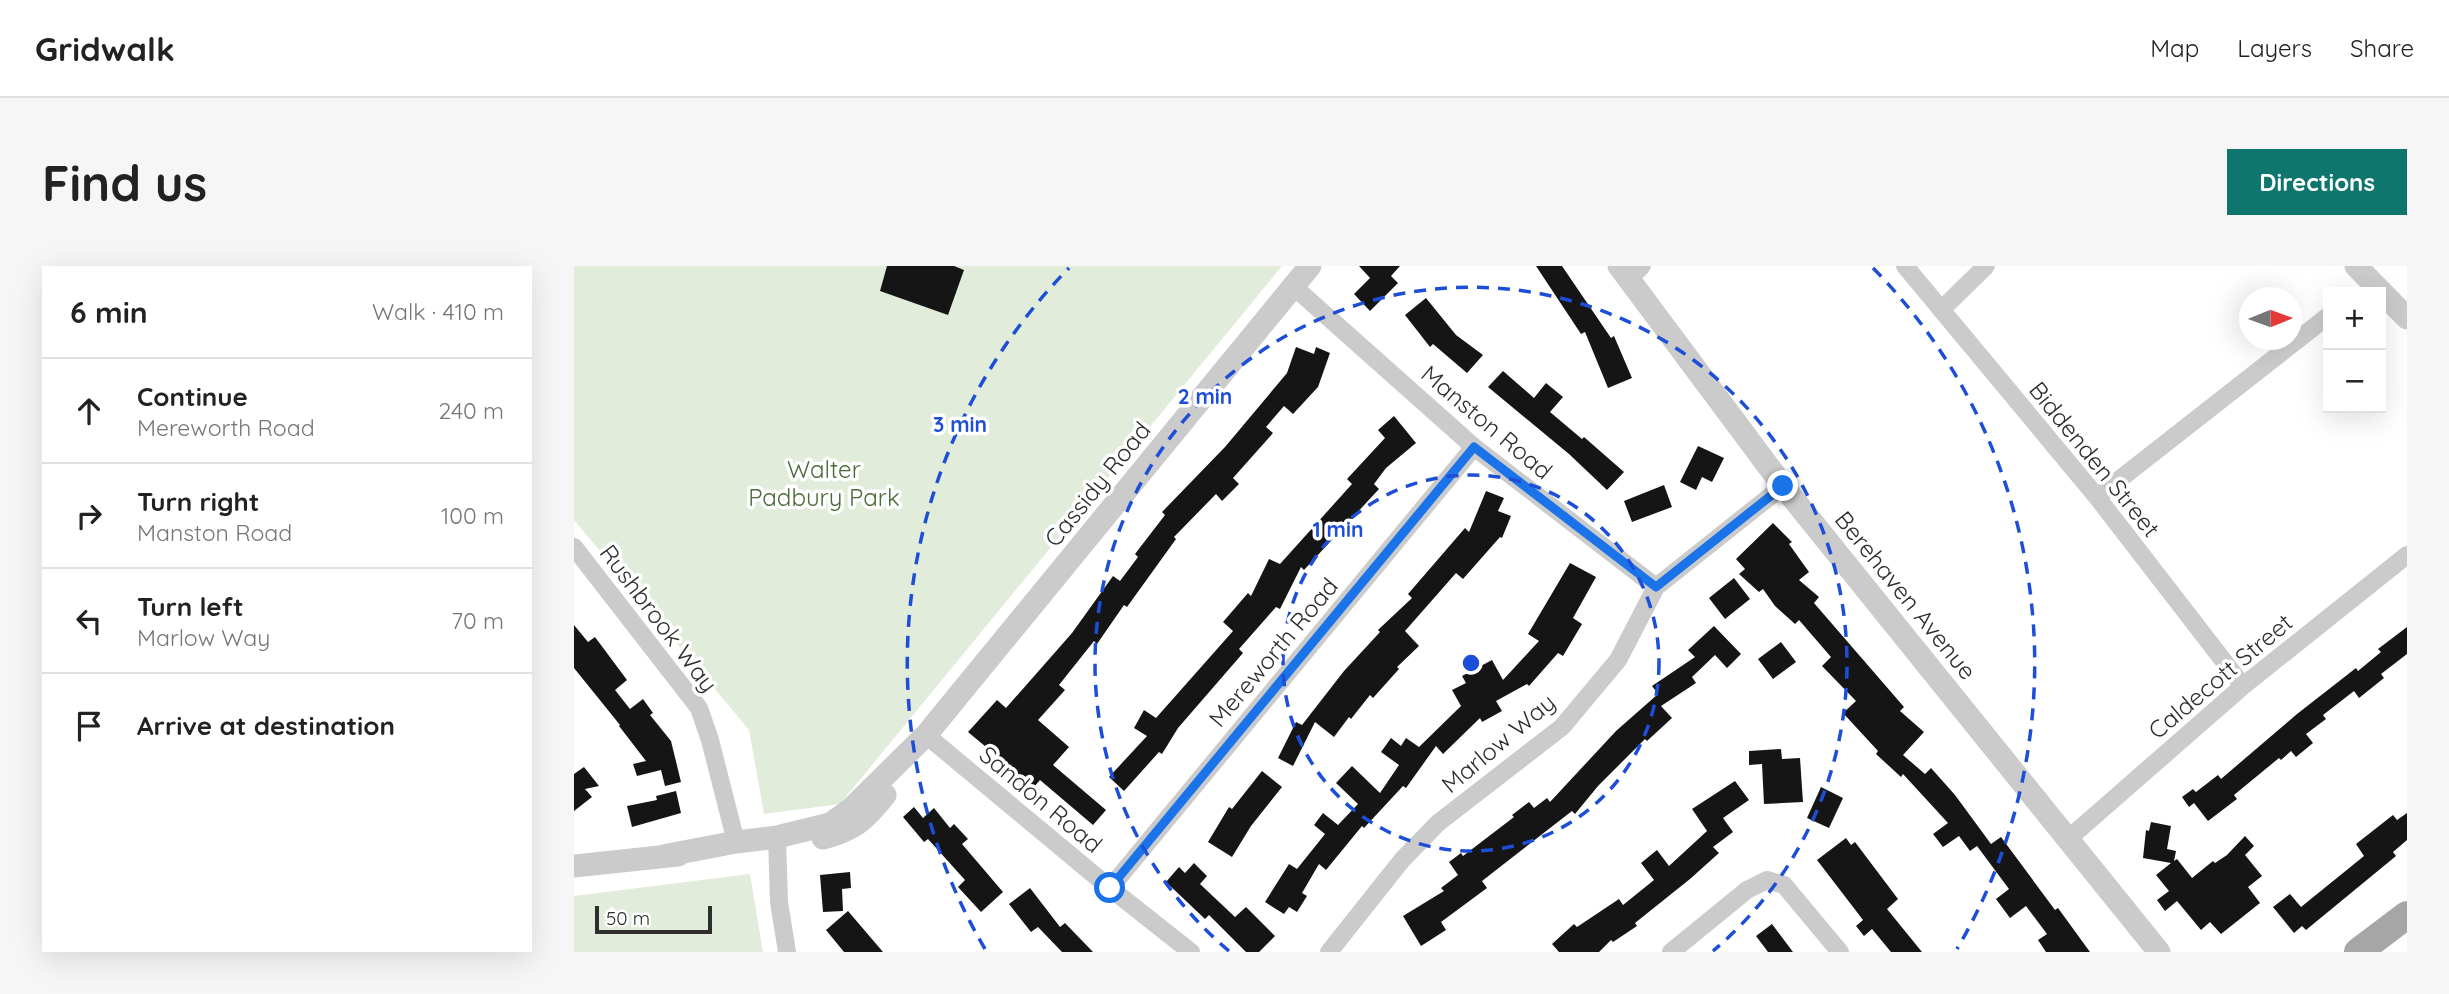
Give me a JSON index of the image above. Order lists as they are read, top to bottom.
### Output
{
  "streets": {
    "street": [
      "Manston Road",
      "Biddenden Street",
      "Cassidy Road",
      "Berehaven Avenue",
      "Rushbrook Way",
      "Mereworth Road",
      "Caldecott Street",
      "Marlow Way",
      "Sandon Road"
    ]
  },
  "crossings": [
    ["Manston Road", "Cassidy Road"],
    ["Manston Road", "Mereworth Road"],
    ["Manston Road", "Marlow Way"],
    ["Biddenden Street", "Caldecott Street"],
    ["Cassidy Road", "Rushbrook Way"],
    ["Cassidy Road", "Sandon Road"],
    ["Berehaven Avenue", "Caldecott Street"],
    ["Berehaven Avenue", "Marlow Way"],
    ["Mereworth Road", "Sandon Road"]
  ],
  "parks": ["Walter Padbury Park"],
  "scale_bar": "50 m",
  "north": "right",
  "page": {
    "header": "Gridwalk",
    "nav": ["Map", "Layers", "Share"],
    "buttons": "Directions",
    "title": "Find us",
    "heading": ["6 min", "Walk · 410 m"],
    "map_buttons": ["+", "−"],
    "list": [
      ["Continue", "Mereworth Road", "240 m"],
      ["Turn right", "Manston Road", "100 m"],
      ["Turn left", "Marlow Way", "70 m"],
      "Arrive at destination"
    ],
    "scale": "50 m"
  },
  "rings": ["2 min", "3 min", "1 min"]
}
